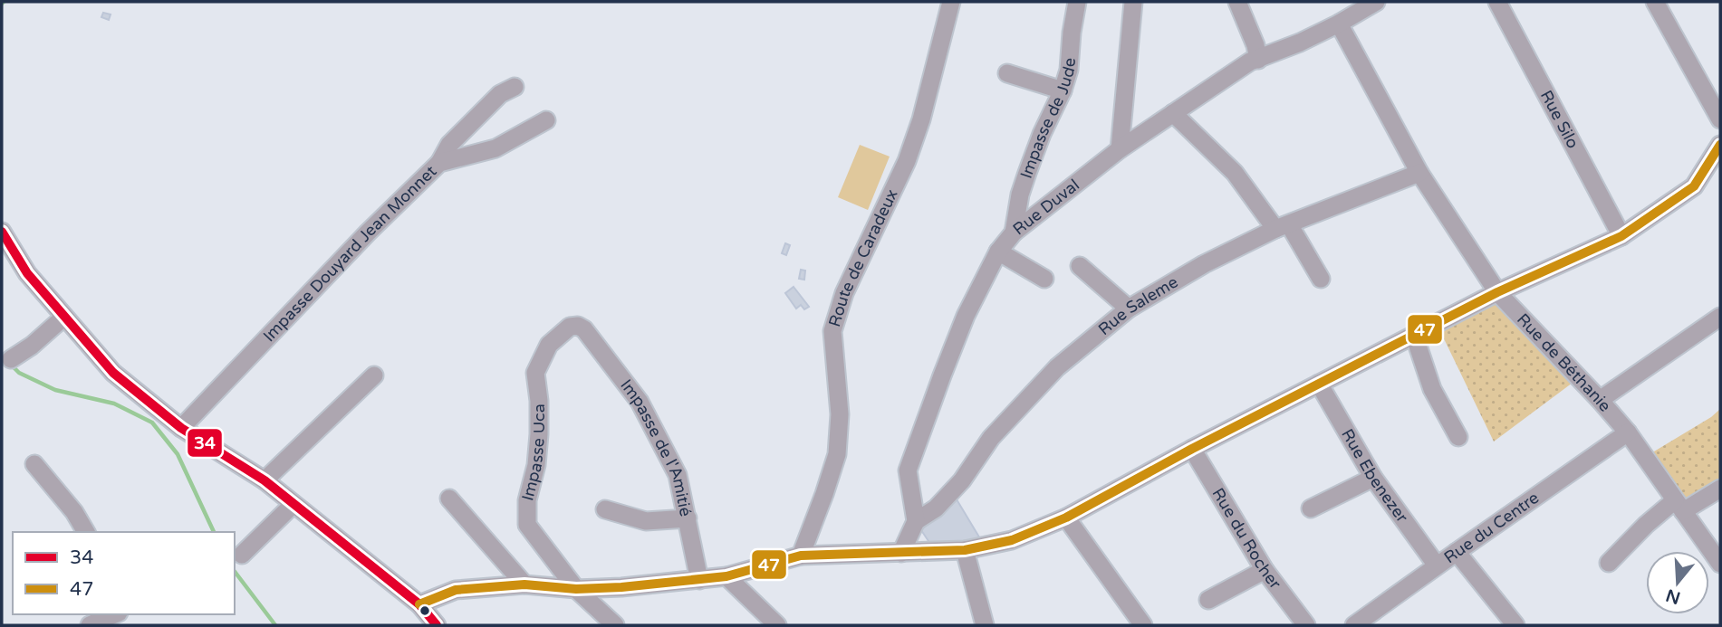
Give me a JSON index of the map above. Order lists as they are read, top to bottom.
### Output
{
  "streets": {
    "street": [
      "Impasse de Jude",
      "Rue Silo",
      "Rue Duval",
      "Impasse Douyard Jean Monnet",
      "Route de Caradeux",
      "Rue Saleme",
      "Rue de Béthanie",
      "Impasse de l'Amitié",
      "Impasse Uca",
      "Rue Ebenezer",
      "Rue du Centre",
      "Rue du Rocher"
    ]
  },
  "crossings": [
    ["Impasse de Jude", "Rue Duval"],
    ["Rue Duval", "Rue Saleme"],
    ["Rue Duval", "Rue de Béthanie"],
    ["Rue Saleme", "Rue de Béthanie"],
    ["Rue de Béthanie", "Rue du Centre"],
    ["Impasse de l'Amitié", "Impasse Uca"],
    ["Rue Ebenezer", "Rue du Centre"]
  ],
  "lines": ["transit line 47", "transit line 34"],
  "legend": ["34", "47"],
  "north": "bottom"
}
